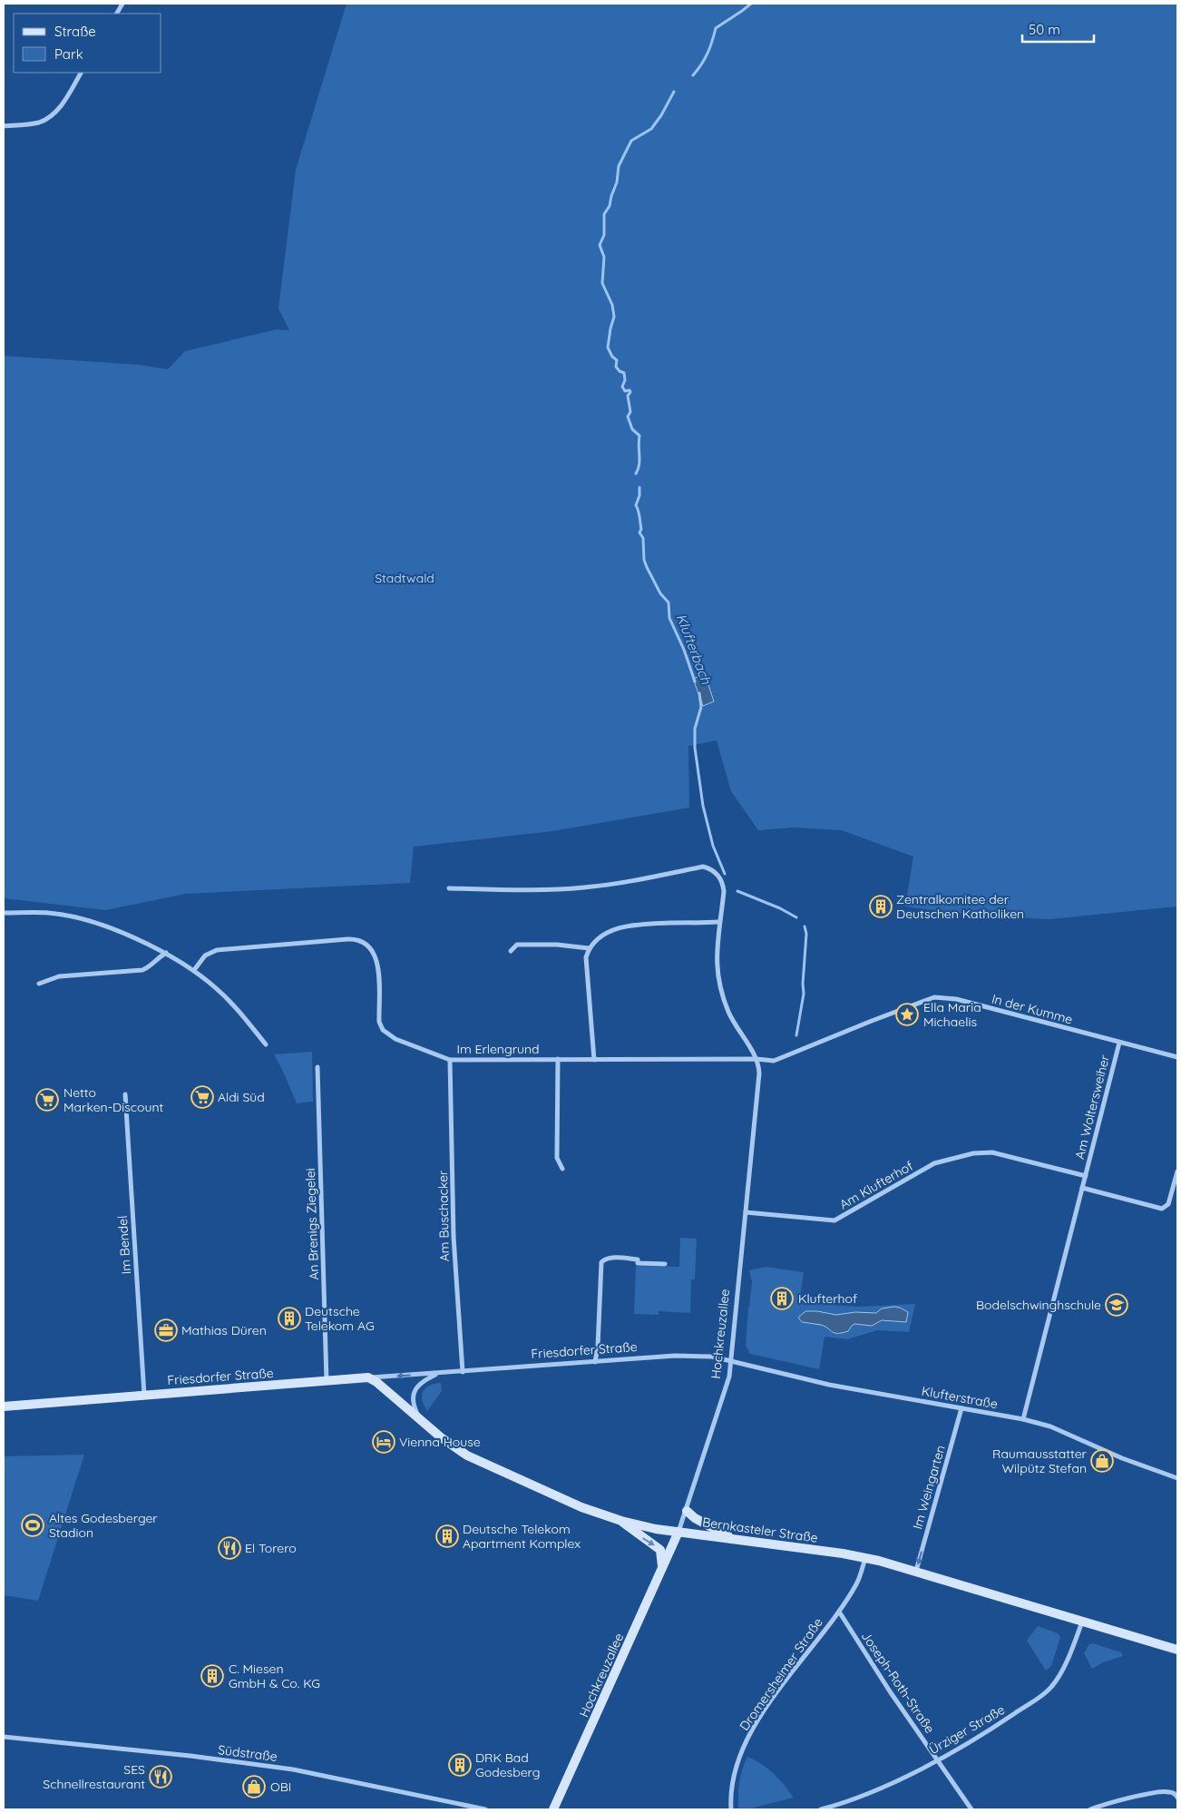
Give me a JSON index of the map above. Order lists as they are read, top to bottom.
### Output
{
  "streets": {
    "street": [
      "In der Kumme",
      "Im Erlengrund",
      "Am Woltersweiher",
      "Am Klufterhof",
      "Am Buschacker",
      "An Brenigs Ziegelei",
      "Im Bendel",
      "Hochkreuzallee",
      "Friesdorfer Straße",
      "Klufterstraße",
      "Im Weingarten",
      "Bernkasteler Straße",
      "Dromersheimer Straße",
      "Joseph-Roth-Straße",
      "Ürziger Straße",
      "Südstraße"
    ]
  },
  "crossings": [
    ["In der Kumme", "Im Erlengrund"],
    ["In der Kumme", "Am Woltersweiher"],
    ["In der Kumme", "Hochkreuzallee"],
    ["Im Erlengrund", "Am Buschacker"],
    ["Im Erlengrund", "Hochkreuzallee"],
    ["Am Woltersweiher", "Am Klufterhof"],
    ["Am Woltersweiher", "Klufterstraße"],
    ["Am Klufterhof", "Hochkreuzallee"],
    ["Am Buschacker", "Friesdorfer Straße"],
    ["An Brenigs Ziegelei", "Friesdorfer Straße"],
    ["Im Bendel", "Friesdorfer Straße"],
    ["Hochkreuzallee", "Friesdorfer Straße"],
    ["Hochkreuzallee", "Klufterstraße"],
    ["Hochkreuzallee", "Bernkasteler Straße"],
    ["Friesdorfer Straße", "Klufterstraße"],
    ["Friesdorfer Straße", "Bernkasteler Straße"],
    ["Klufterstraße", "Im Weingarten"],
    ["Im Weingarten", "Bernkasteler Straße"],
    ["Bernkasteler Straße", "Dromersheimer Straße"],
    ["Bernkasteler Straße", "Ürziger Straße"],
    ["Dromersheimer Straße", "Joseph-Roth-Straße"],
    ["Joseph-Roth-Straße", "Ürziger Straße"]
  ],
  "one_way": ["Im Weingarten"],
  "water": ["Klufterbach"],
  "parks": ["Stadtwald"],
  "places": {
    "building": [
      "Zentralkomitee der Deutschen Katholiken",
      "Klufterhof",
      "Deutsche Telekom AG",
      "Deutsche Telekom Apartment Komplex",
      "C. Miesen GmbH & Co. KG",
      "DRK Bad Godesberg"
    ],
    "place": ["Ella Maria Michaelis"],
    "supermarket": ["Aldi Süd", "Netto Marken-Discount"],
    "school or university": ["Bodelschwinghschule"],
    "office": ["Mathias Düren"],
    "hotel": ["Vienna House"],
    "shop": ["Raumausstatter Wilpütz Stefan", "OBI"],
    "sports": ["Altes Godesberger Stadion"],
    "restaurant": ["El Torero", "SES Schnellrestaurant"]
  },
  "legend": ["Straße", "Park"],
  "scale_bar": "50 m"
}
